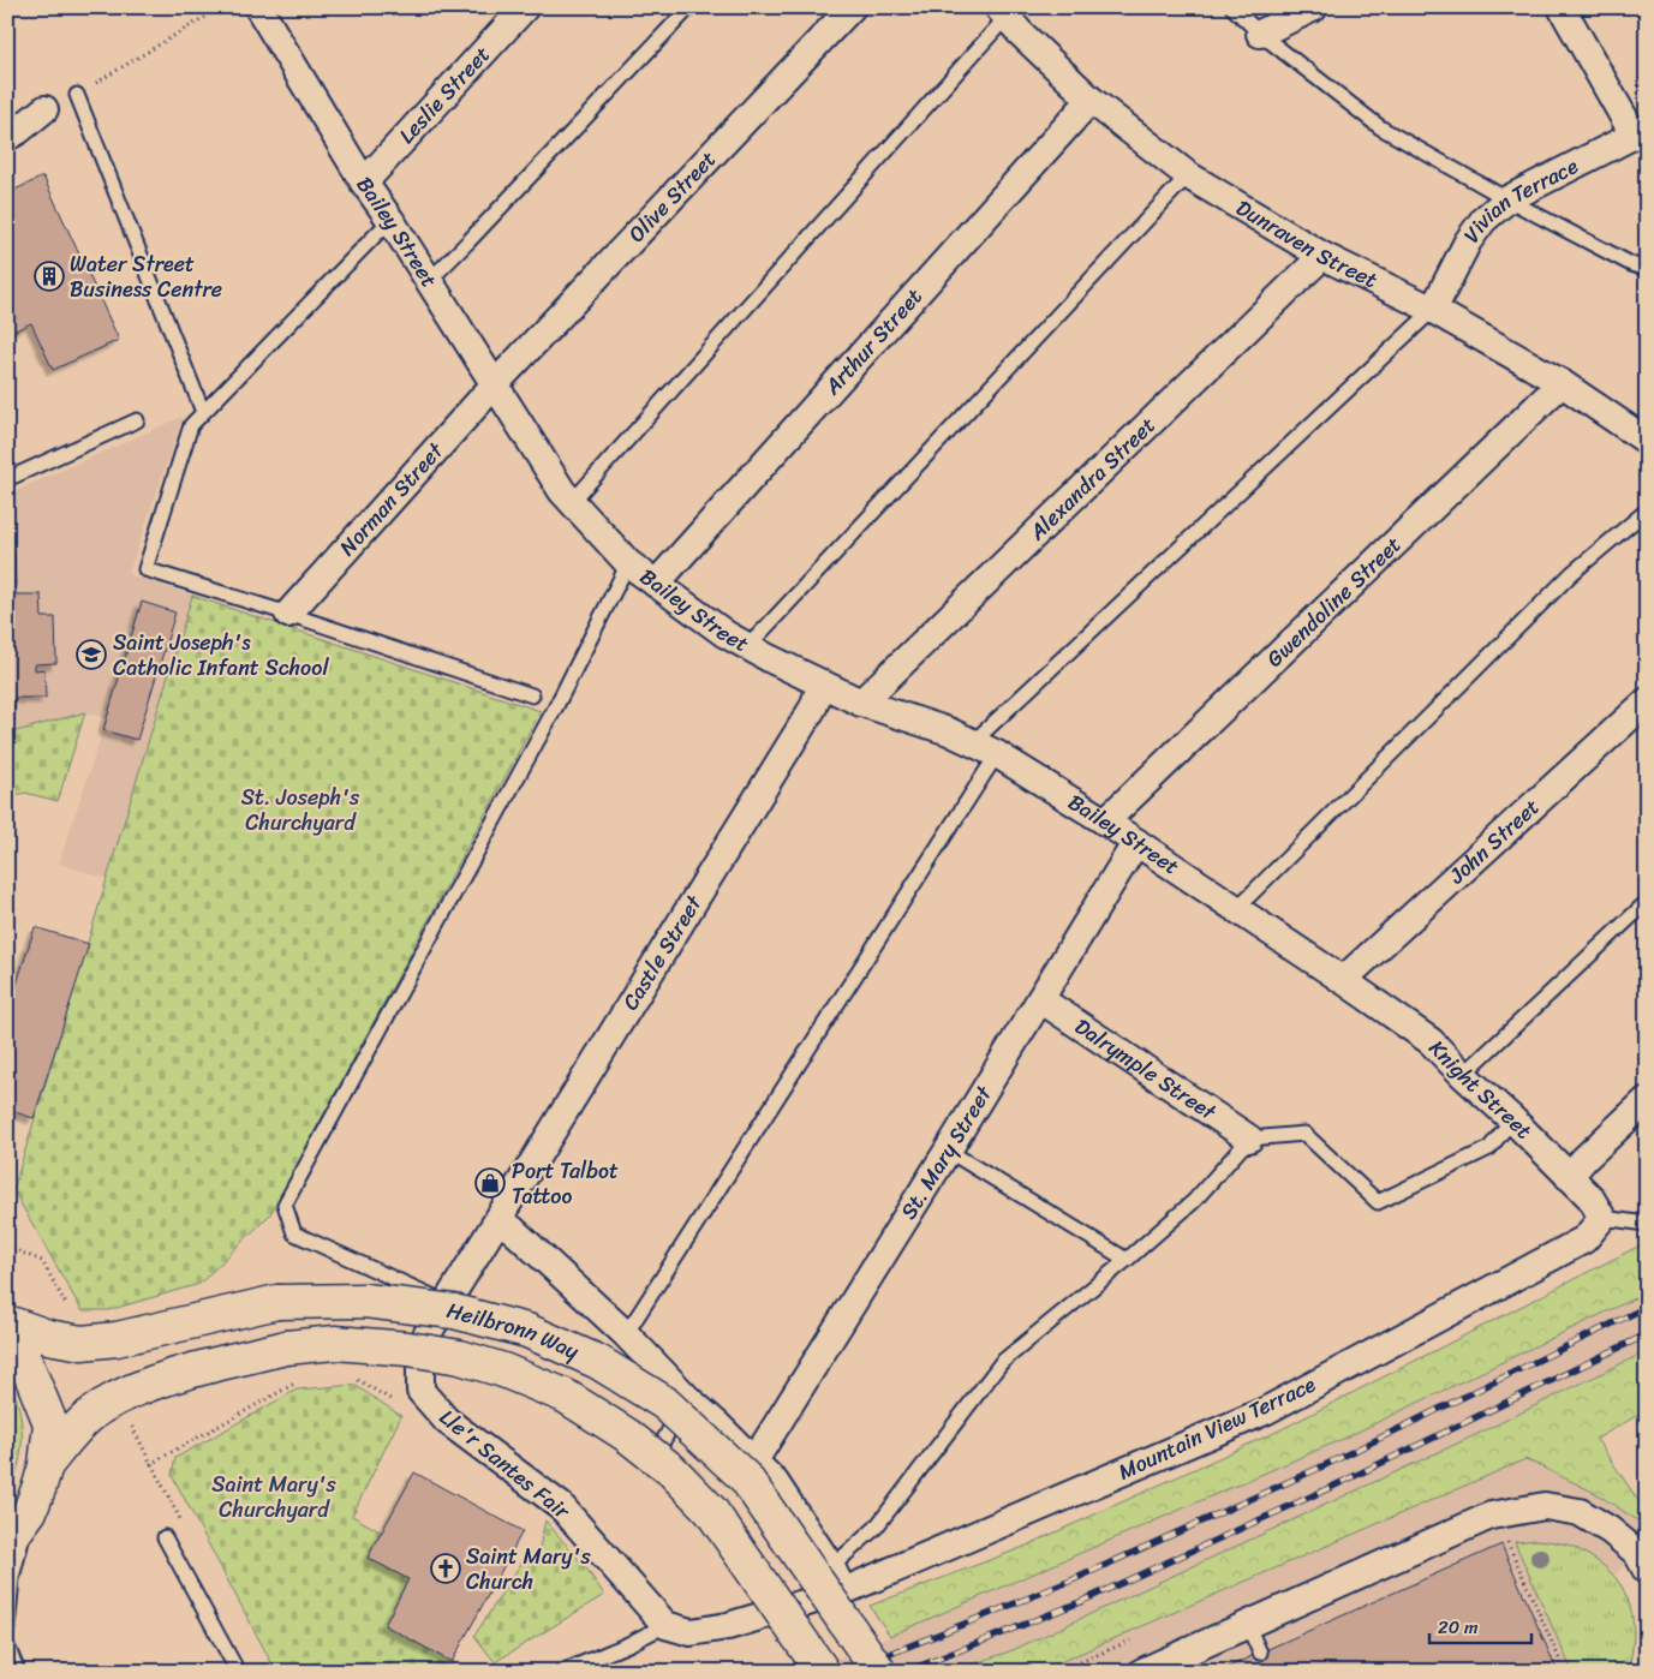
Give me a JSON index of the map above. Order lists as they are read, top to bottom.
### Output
{
  "streets": {
    "main road": ["Heilbronn Way"],
    "street": [
      "Leslie Street",
      "Olive Street",
      "Vivian Terrace",
      "Bailey Street",
      "Dunraven Street",
      "Arthur Street",
      "Alexandra Street",
      "Norman Street",
      "Gwendoline Street",
      "John Street",
      "Castle Street",
      "Dalrymple Street",
      "Knight Street",
      "St. Mary Street",
      "Mountain View Terrace",
      "Lle'r Santes Fair"
    ]
  },
  "crossings": [
    ["Leslie Street", "Bailey Street"],
    ["Olive Street", "Bailey Street"],
    ["Olive Street", "Norman Street"],
    ["Vivian Terrace", "Dunraven Street"],
    ["Bailey Street", "Arthur Street"],
    ["Bailey Street", "Alexandra Street"],
    ["Bailey Street", "Norman Street"],
    ["Bailey Street", "Gwendoline Street"],
    ["Bailey Street", "John Street"],
    ["Bailey Street", "Castle Street"],
    ["Bailey Street", "Knight Street"],
    ["Bailey Street", "St. Mary Street"],
    ["Dunraven Street", "Arthur Street"],
    ["Dunraven Street", "Alexandra Street"],
    ["Dunraven Street", "Gwendoline Street"],
    ["John Street", "Knight Street"],
    ["Dalrymple Street", "St. Mary Street"],
    ["Knight Street", "Mountain View Terrace"]
  ],
  "parks": ["St. Joseph's Churchyard", "Saint Mary's Churchyard"],
  "places": {
    "building": ["Water Street Business Centre"],
    "school or university": ["Saint Joseph's Catholic Infant School"],
    "shop": ["Port Talbot Tattoo"],
    "church": ["Saint Mary's Church"]
  },
  "scale_bar": "20 m"
}
